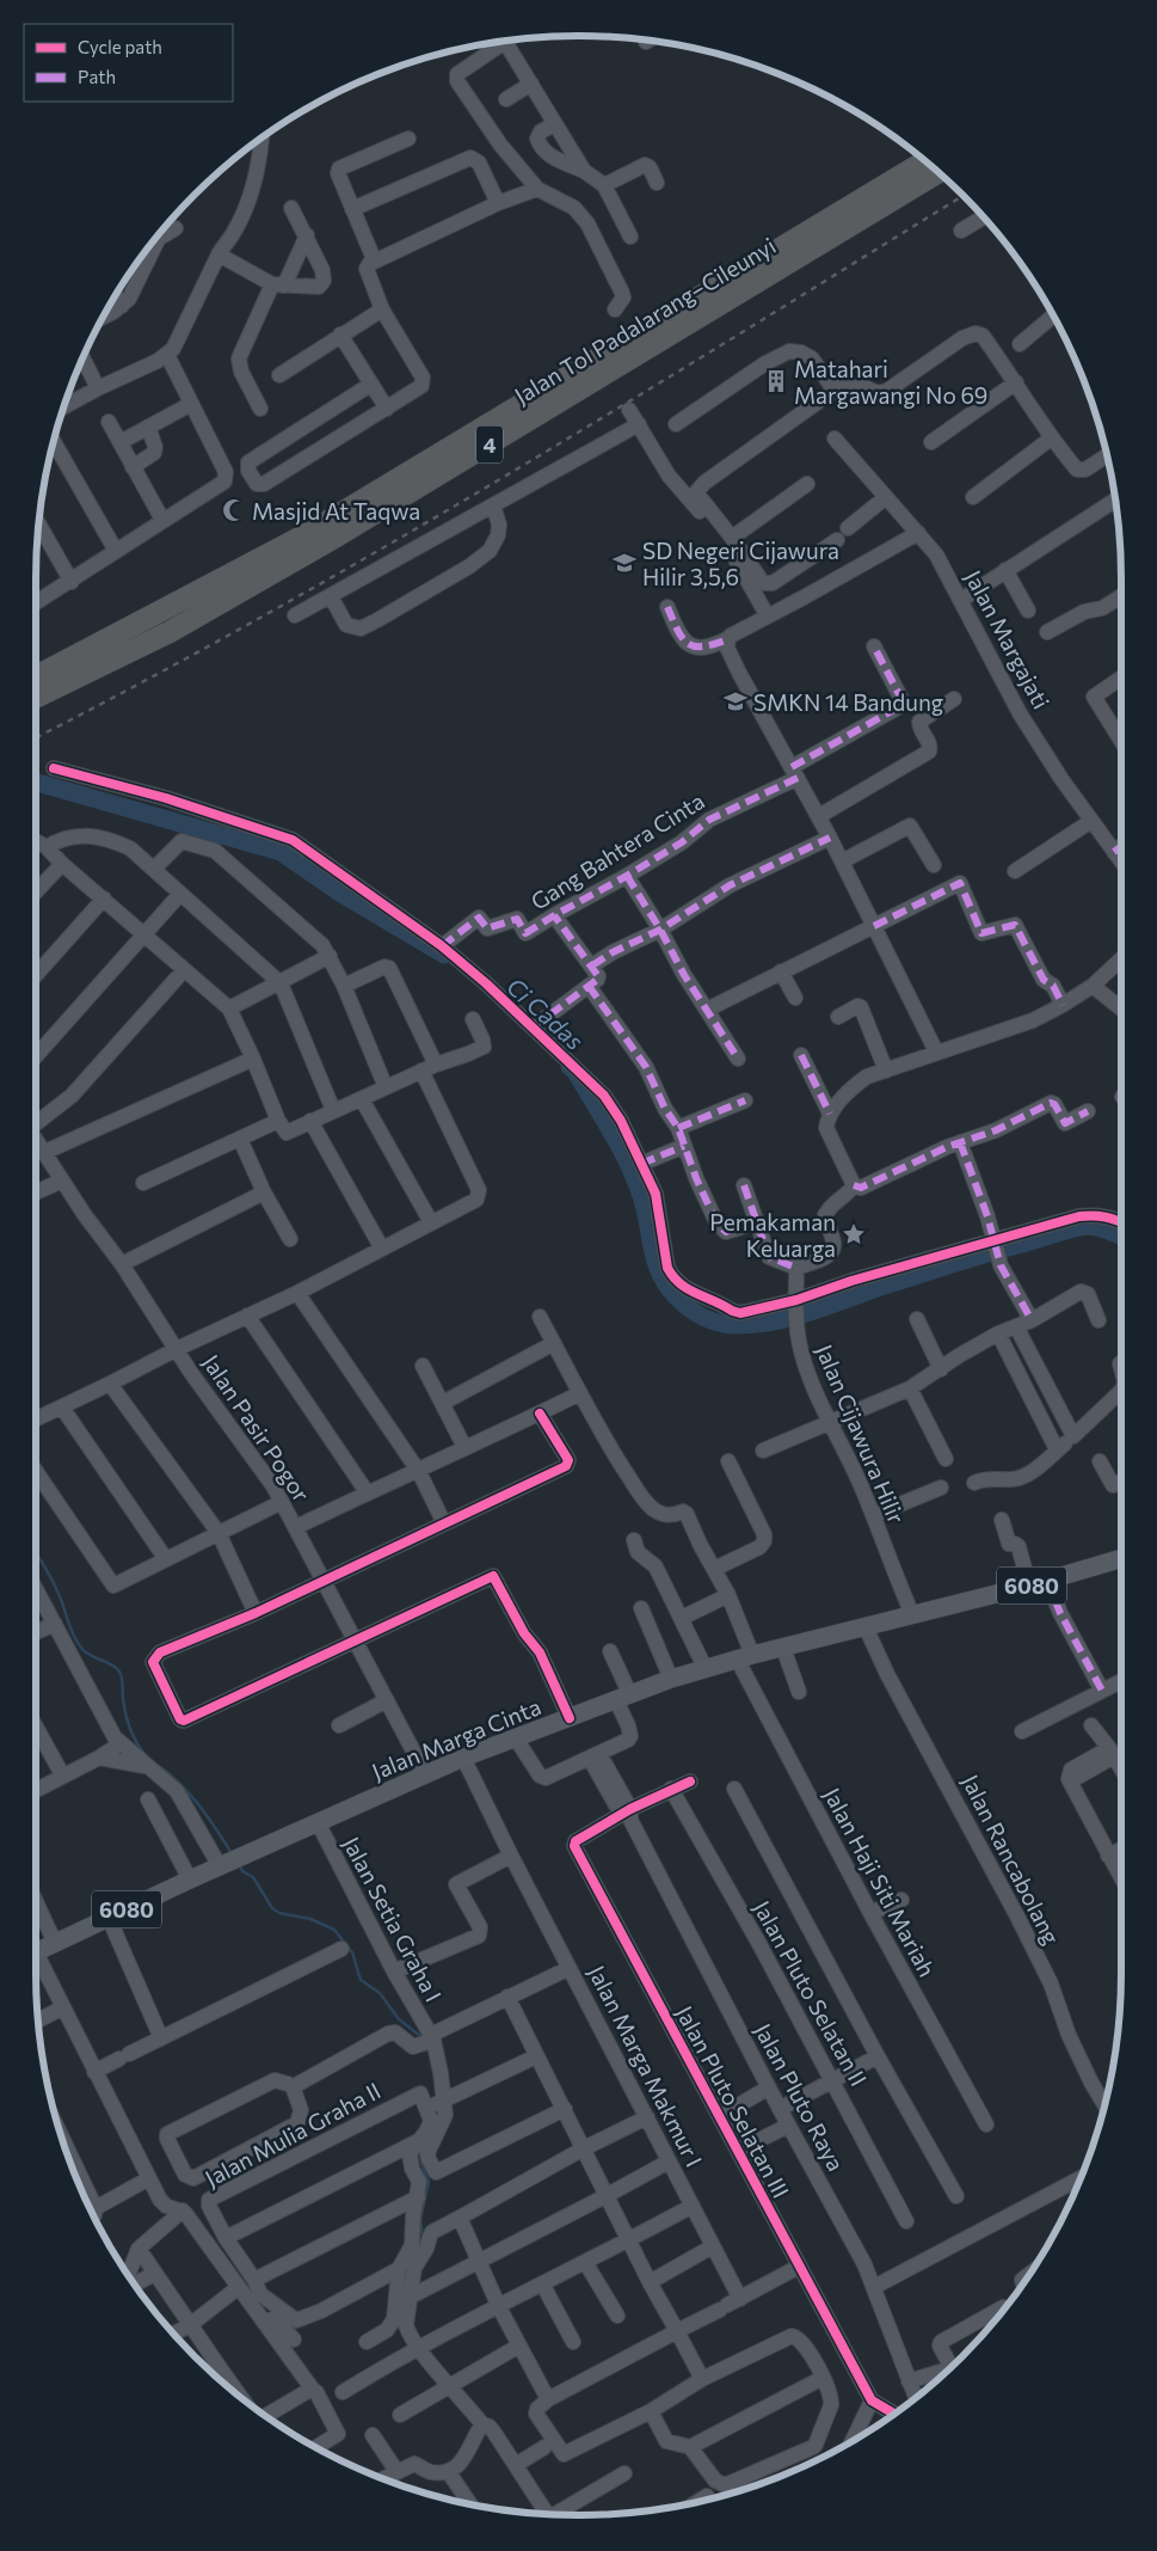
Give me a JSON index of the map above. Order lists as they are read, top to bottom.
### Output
{
  "streets": {
    "highway": ["Jalan Tol Padalarang–Cileunyi", "4"],
    "main road": ["6080", "Jalan Marga Cinta"],
    "street": [
      "Jalan Margajati",
      "Gang Bahtera Cinta",
      "Jalan Pasir Pogor",
      "Jalan Cijawura Hilir",
      "Jalan Rancabolang",
      "Jalan Haji Siti Mariah",
      "Jalan Setia Graha I",
      "Jalan Pluto Selatan II",
      "Jalan Marga Makmur I",
      "Jalan Pluto Raya",
      "Jalan Pluto Selatan III",
      "Jalan Mulia Graha II"
    ]
  },
  "crossings": [
    ["Jalan Pasir Pogor", "Jalan Marga Cinta"],
    ["Jalan Cijawura Hilir", "Jalan Marga Cinta"],
    ["Jalan Marga Cinta", "Jalan Rancabolang"],
    ["Jalan Marga Cinta", "Jalan Haji Siti Mariah"],
    ["Jalan Marga Cinta", "Jalan Setia Graha I"],
    ["Jalan Marga Cinta", "Jalan Marga Makmur I"],
    ["Jalan Pluto Raya", "Jalan Pluto Selatan III"]
  ],
  "water": ["Ci Cadas"],
  "places": {
    "building": ["Matahari Margawangi No 69"],
    "mosque": ["Masjid At Taqwa"],
    "school or university": ["SD Negeri Cijawura Hilir 3,5,6", "SMKN 14 Bandung"],
    "place": ["Pemakaman Keluarga"]
  },
  "legend": ["Cycle path", "Path"]
}
